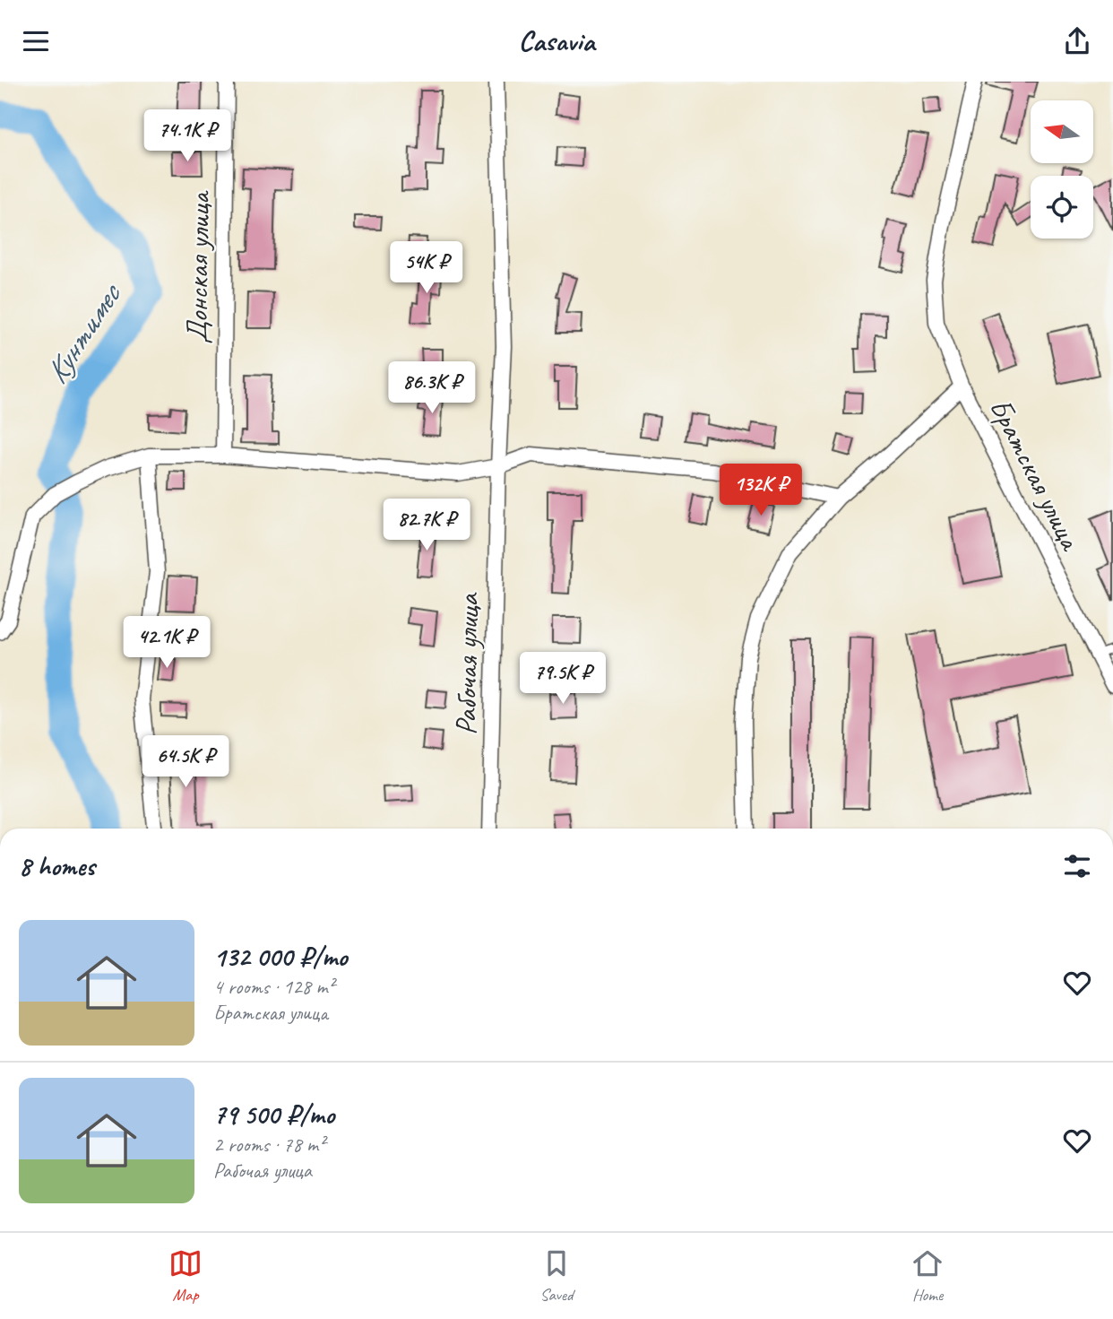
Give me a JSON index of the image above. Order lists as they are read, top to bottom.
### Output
{
  "streets": {
    "street": ["Донская улица", "Братская улица", "Рабочая улица"]
  },
  "water": ["Кунтимес"],
  "north": "left",
  "page": {
    "header": "Casavia",
    "price": [
      "74.1K ₽",
      "54K ₽",
      "86.3K ₽",
      "132K ₽",
      "82.7K ₽",
      "42.1K ₽",
      "79.5K ₽",
      "64.5K ₽"
    ],
    "heading": "8 homes",
    "list": [
      {
        "name": "132 000 ₽/mo",
        "note": "4 rooms · 128 m² · Братская улица"
      },
      {
        "name": "79 500 ₽/mo",
        "note": "2 rooms · 78 m² · Рабочая улица"
      }
    ],
    "tabs": ["Map", "Saved", "Home"]
  }
}
